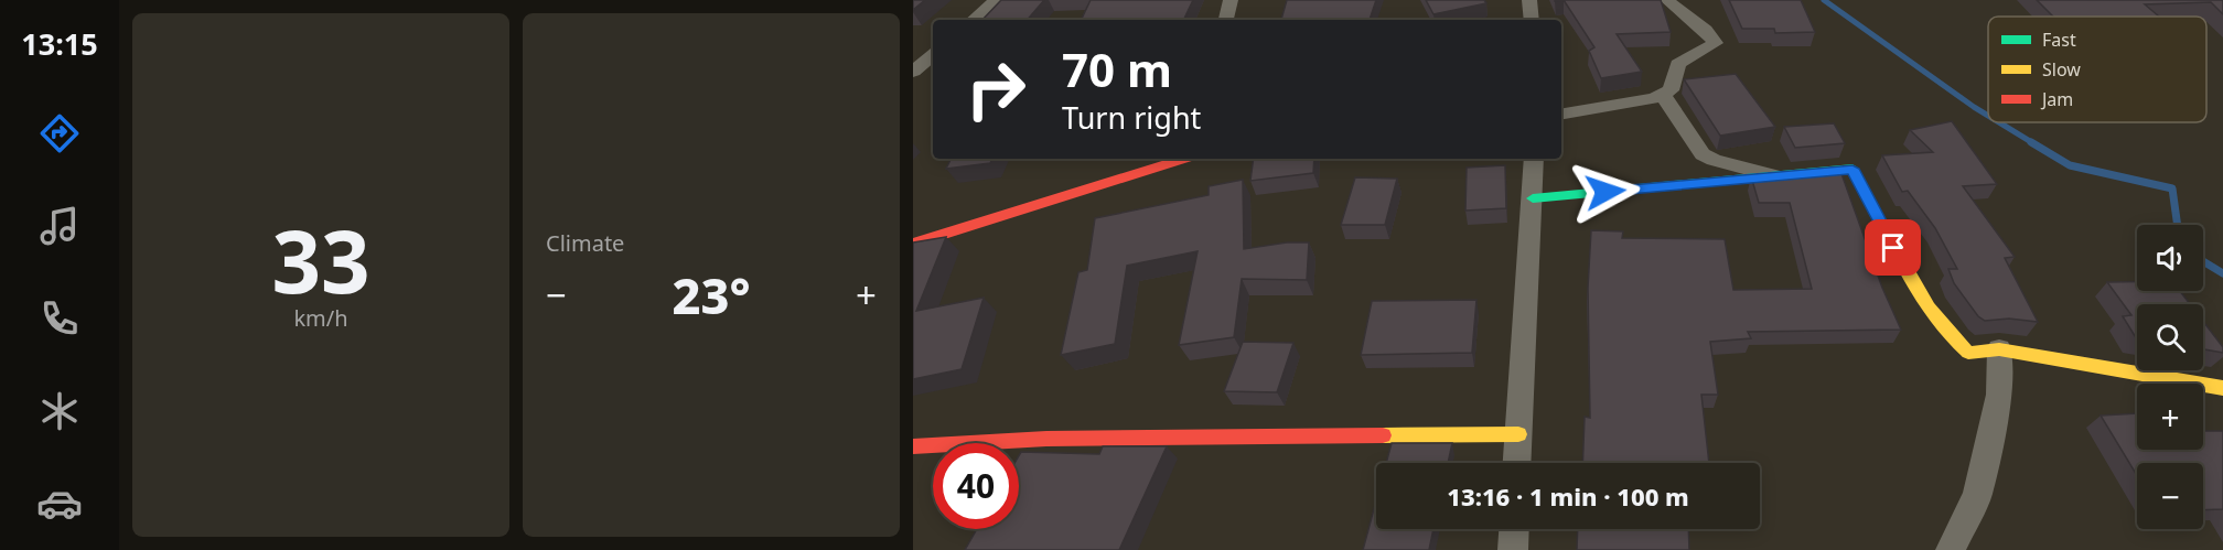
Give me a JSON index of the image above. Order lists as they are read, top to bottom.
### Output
{
  "legend": ["Fast", "Slow", "Jam"],
  "page": {
    "tabs": "13:15",
    "tile": [
      ["33", "km/h"],
      "Climate"
    ],
    "turn": ["70 m", "Turn right"],
    "map_buttons": ["+", "−"],
    "heat": ["−", "23°", "+"],
    "limit": "40",
    "trip": "13:16 · 1 min · 100 m"
  }
}
